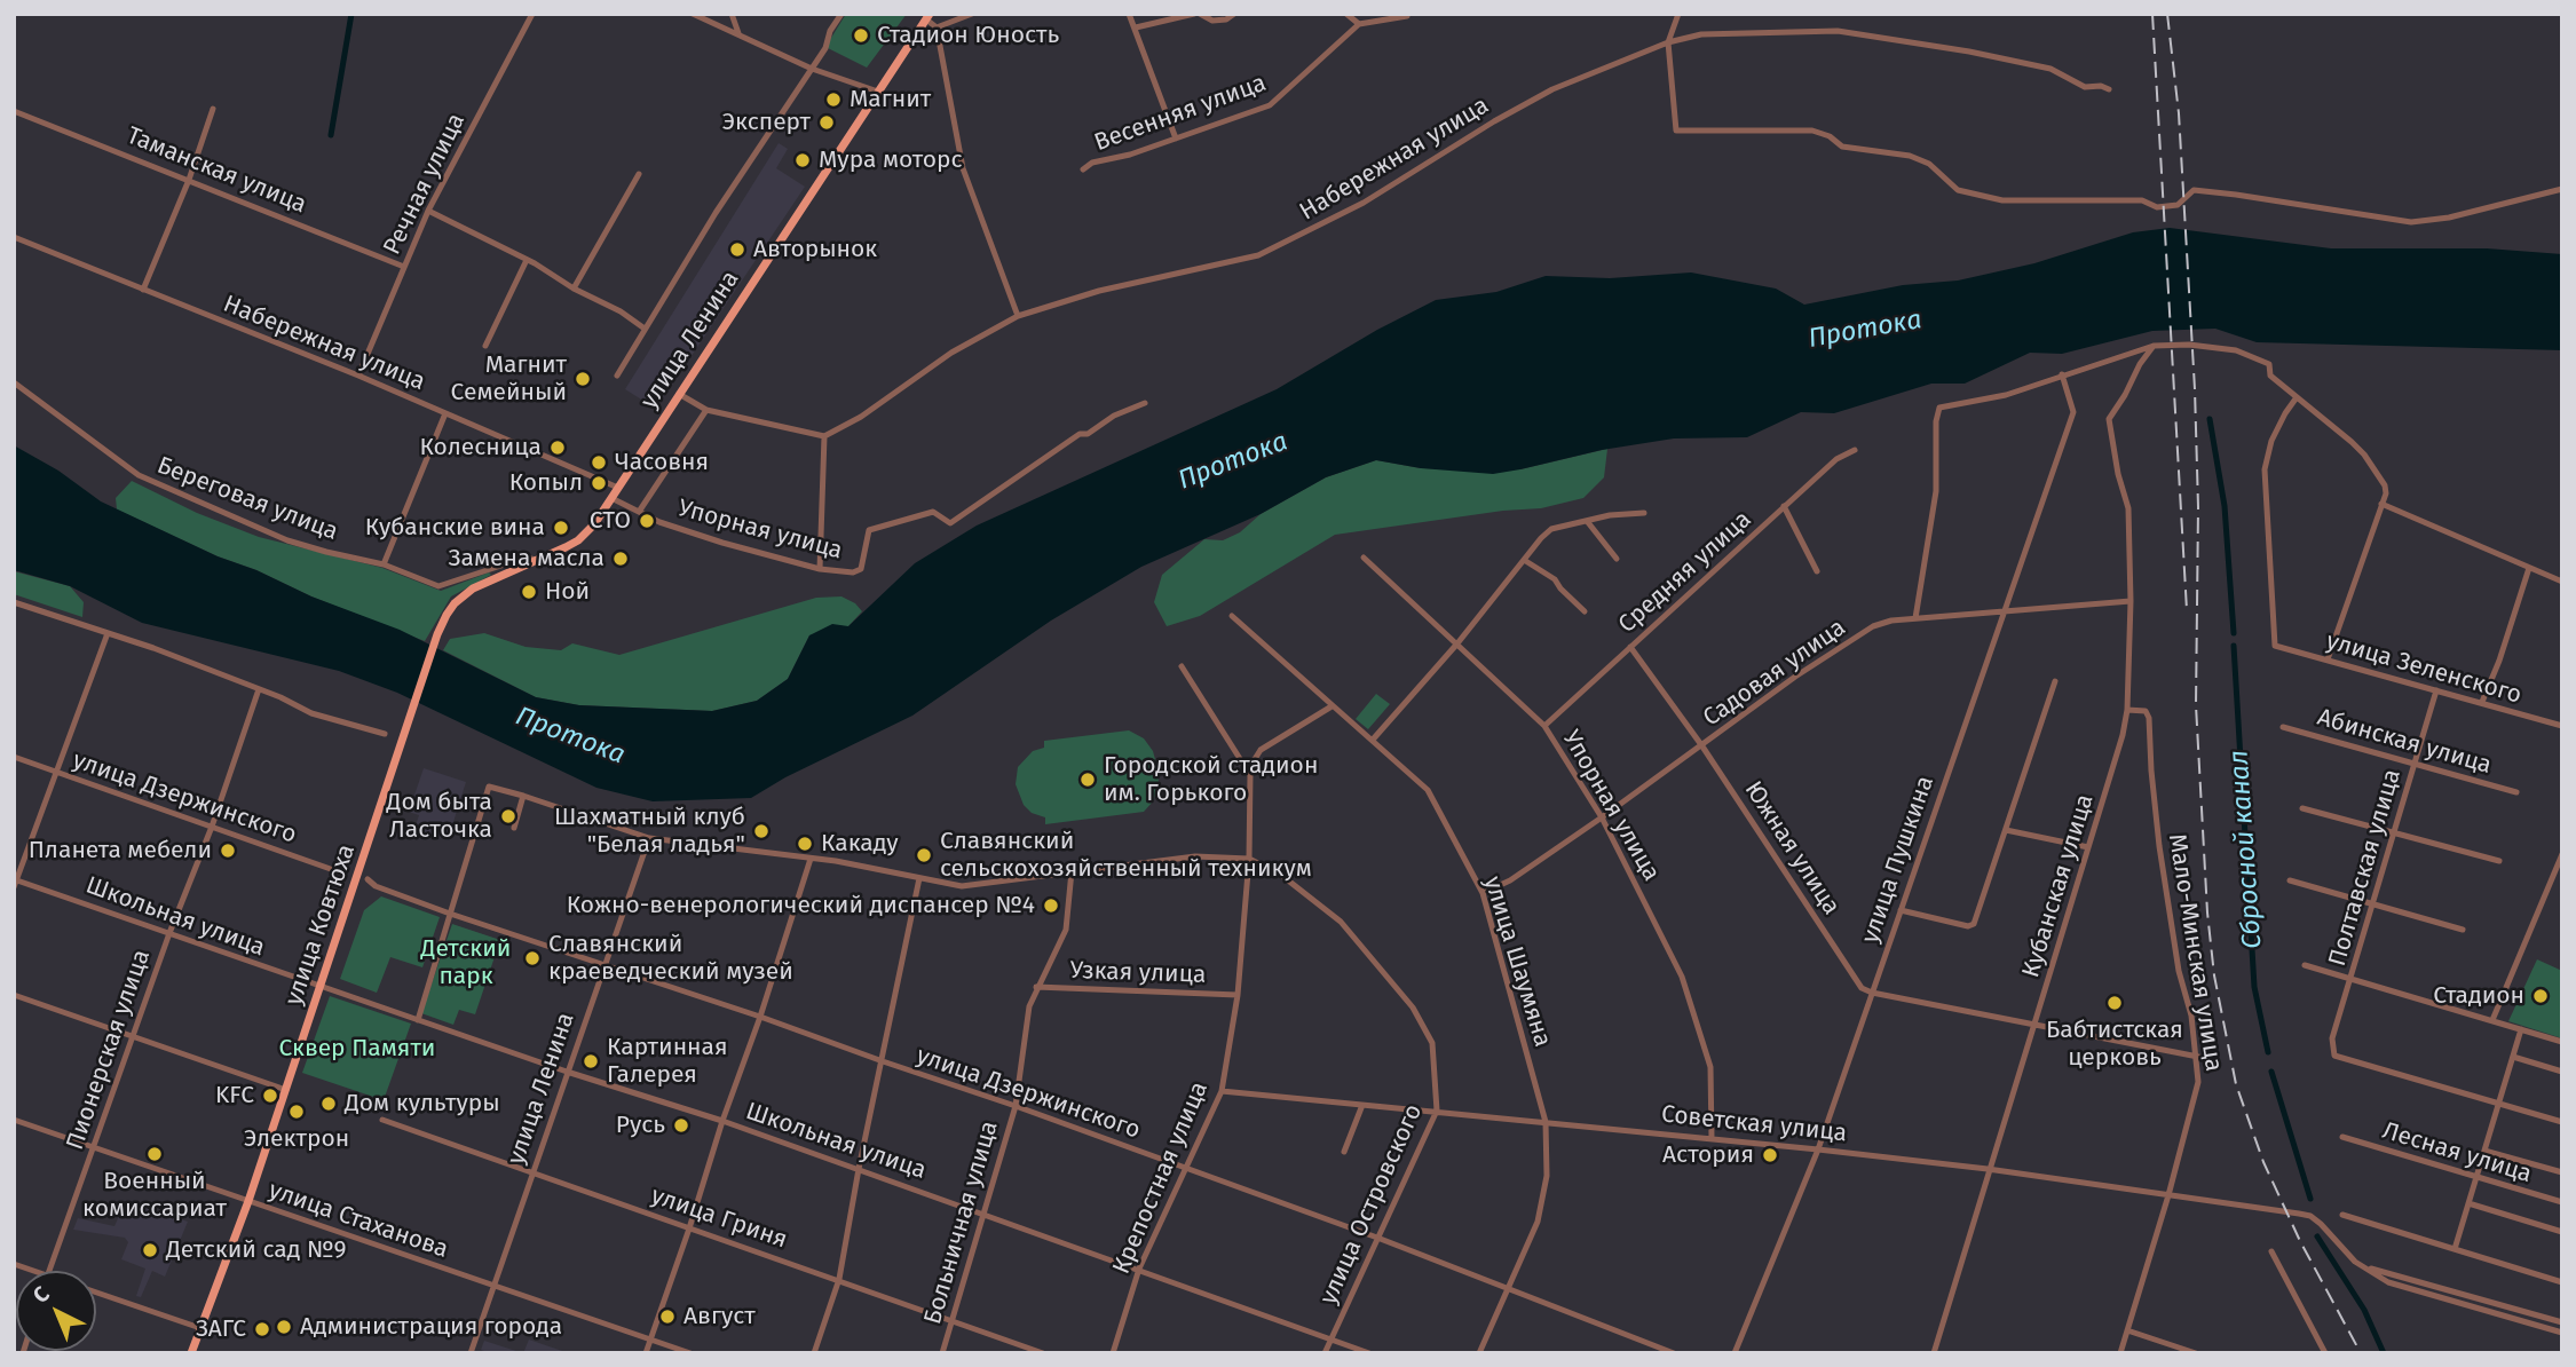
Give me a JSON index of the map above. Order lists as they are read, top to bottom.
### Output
{
  "streets": {
    "main road": ["улица Ленина", "улица Ковтюха"],
    "street": [
      "Весенняя улица",
      "Набережная улица",
      "Таманская улица",
      "Речная улица",
      "Береговая улица",
      "Упорная улица",
      "Средняя улица",
      "улица Зеленского",
      "Садовая улица",
      "Абинская улица",
      "улица Дзержинского",
      "Южная улица",
      "улица Пушкина",
      "Полтавская улица",
      "Кубанская улица",
      "Школьная улица",
      "Мало-Минская улица",
      "улица Шаумяна",
      "Узкая улица",
      "Пионерская улица",
      "Советская улица",
      "Лесная улица",
      "Крепостная улица",
      "улица Островского",
      "улица Гриня",
      "улица Стаханова",
      "Больничная улица"
    ]
  },
  "crossings": [
    ["Набережная улица", "Речная улица"],
    ["Набережная улица", "улица Ленина"],
    ["Таманская улица", "Речная улица"],
    ["улица Ленина", "Береговая улица"],
    ["улица Ленина", "Упорная улица"],
    ["улица Ленина", "улица Дзержинского"],
    ["улица Ленина", "Школьная улица"],
    ["улица Ленина", "улица Ковтюха"],
    ["улица Ленина", "улица Гриня"],
    ["улица Ленина", "улица Стаханова"],
    ["Упорная улица", "Средняя улица"],
    ["Упорная улица", "Садовая улица"],
    ["Упорная улица", "Советская улица"],
    ["Средняя улица", "Южная улица"],
    ["улица Зеленского", "Полтавская улица"],
    ["Садовая улица", "Южная улица"],
    ["Садовая улица", "улица Пушкина"],
    ["Садовая улица", "Кубанская улица"],
    ["Садовая улица", "улица Шаумяна"],
    ["Абинская улица", "Полтавская улица"],
    ["улица Дзержинского", "улица Шаумяна"],
    ["улица Дзержинского", "Пионерская улица"],
    ["улица Дзержинского", "Крепостная улица"],
    ["улица Дзержинского", "улица Островского"],
    ["улица Дзержинского", "Больничная улица"],
    ["Южная улица", "улица Пушкина"],
    ["улица Пушкина", "Советская улица"],
    ["Кубанская улица", "Мало-Минская улица"],
    ["Кубанская улица", "Советская улица"],
    ["Школьная улица", "улица Ковтюха"],
    ["Школьная улица", "Пионерская улица"],
    ["Школьная улица", "Крепостная улица"],
    ["Школьная улица", "улица Островского"],
    ["Школьная улица", "Больничная улица"],
    ["улица Ковтюха", "улица Стаханова"],
    ["Мало-Минская улица", "Советская улица"],
    ["улица Шаумяна", "Советская улица"],
    ["улица Шаумяна", "Крепостная улица"],
    ["Узкая улица", "Крепостная улица"],
    ["Узкая улица", "Больничная улица"],
    ["Пионерская улица", "улица Стаханова"],
    ["Советская улица", "Крепостная улица"],
    ["Советская улица", "улица Островского"],
    ["Крепостная улица", "улица Островского"],
    ["улица Гриня", "Больничная улица"]
  ],
  "water": ["Протока", "Сбросной канал"],
  "parks": ["Детский парк", "Сквер Памяти"],
  "places": [
    "Стадион Юность",
    "Магнит",
    "Эксперт",
    "Мура моторс",
    "Авторынок",
    "Магнит Семейный",
    "Колесница",
    "Часовня",
    "Копыл",
    "СТО",
    "Кубанские вина",
    "Замена масла",
    "Ной",
    "Городской cтадион им. Горького",
    "Дом быта Ласточка",
    "Шахматный клуб \"Белая ладья\"",
    "Какаду",
    "Планета мебели",
    "Славянский сельскохозяйственный техникум",
    "Кожно-венерологический диспансер №4",
    "Славянский краеведческий музей",
    "Стадион",
    "Бабтистская церковь",
    "Картинная Галерея",
    "KFC",
    "Дом культуры",
    "Электрон",
    "Русь",
    "Военный комиссариат",
    "Астория",
    "Детский сад №9",
    "Август",
    "Администрация города",
    "ЗАГС"
  ],
  "north": "top left"
}
